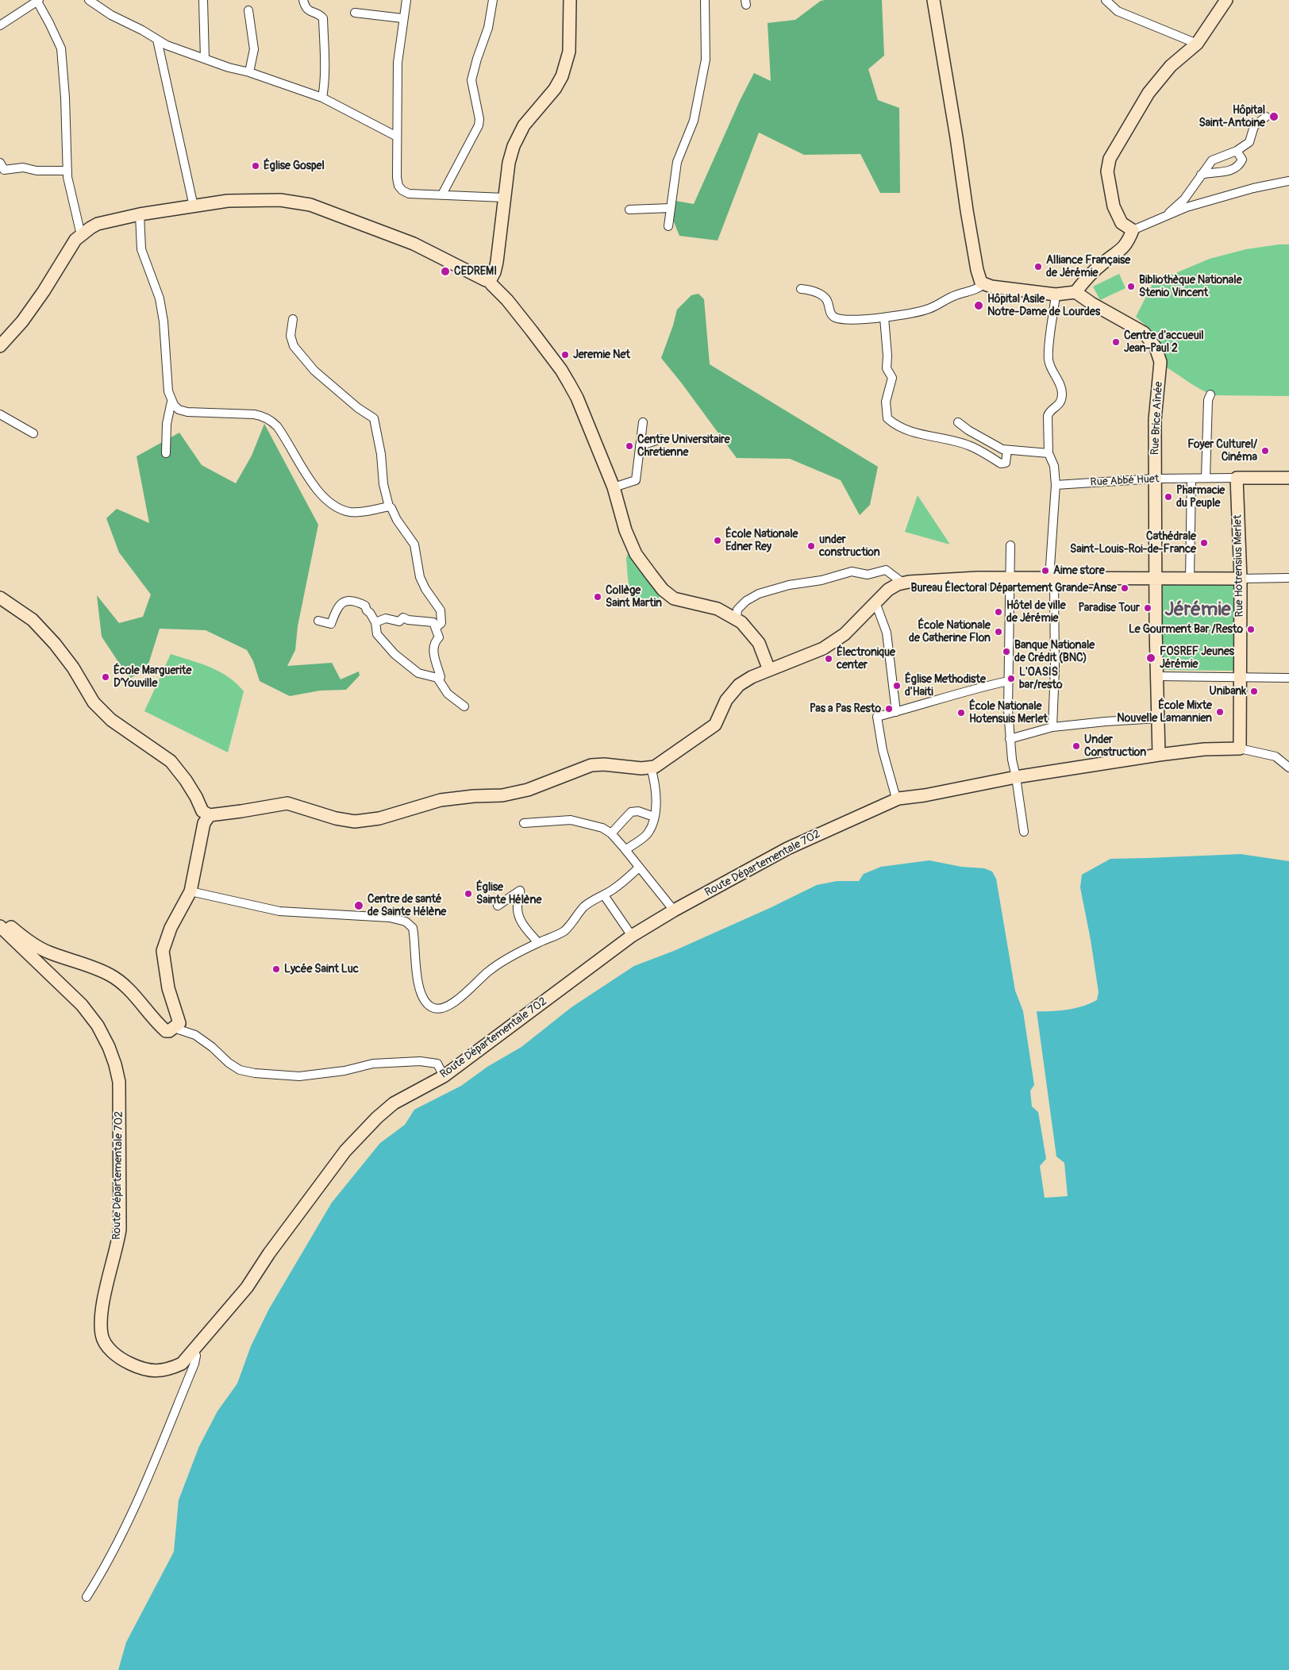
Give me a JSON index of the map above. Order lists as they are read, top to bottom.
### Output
{
  "streets": {
    "street": [
      "Rue Brice Aînée",
      "Rue Abbé Huet",
      "Rue Hotrensius Merlet",
      "Route Départementale 702"
    ]
  },
  "crossings": [
    ["Rue Brice Aînée", "Rue Abbé Huet"],
    ["Rue Brice Aînée", "Route Départementale 702"],
    ["Rue Abbé Huet", "Rue Hotrensius Merlet"],
    ["Rue Hotrensius Merlet", "Route Départementale 702"]
  ],
  "districts": ["Jérémie"],
  "places": [
    "Hôpital Saint-Antoine",
    "Église Gospel",
    "Alliance Française de Jérémie",
    "CEDREMI",
    "Bibliothèque Nationale Stenio Vincent",
    "Hôpital Asile Notre-Dame de Lourdes",
    "Centre d'accueuil Jean-Paul 2",
    "Jeremie Net",
    "Centre Universitaire Chretienne",
    "Foyer Culturel/ Cinéma",
    "Pharmacie du Peuple",
    "École Nationale Edner Rey",
    "Cathédrale Saint-Louis-Roi-de-France",
    "under construction",
    "Aime store",
    "Bureau Électoral Département Grande-Anse",
    "Collège Saint Martin",
    "Paradise Tour",
    "Hôtel de ville de Jérémie",
    "Le Gourment Bar /Resto",
    "École Nationale de Catherine Flon",
    "Banque Nationale de Crédit (BNC)",
    "FOSREF Jeunes Jérémie",
    "Électronique center",
    "École Marguerite D'Youville",
    "L'OASIS bar/resto",
    "Église Methodiste d'Haiti",
    "Unibank",
    "Pas a Pas Resto",
    "École Mixte Nouvelle Lamannien",
    "École Nationale Hotensuis Merlet",
    "Under Construction",
    "Église Sainte Hélène",
    "Centre de santé de Sainte Hélène",
    "Lycée Saint Luc"
  ]
}
